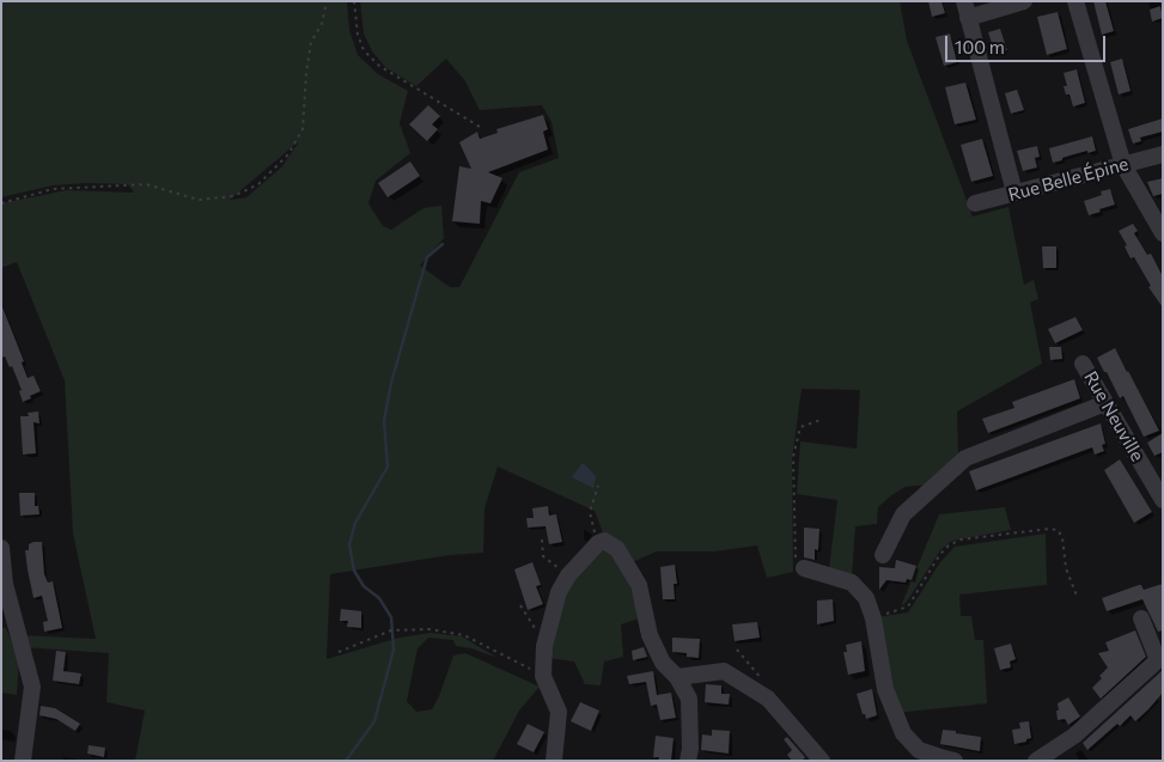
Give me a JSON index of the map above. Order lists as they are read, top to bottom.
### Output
{
  "streets": {
    "street": ["Rue Belle Épine", "Rue Neuville"]
  },
  "scale_bar": "100 m"
}
